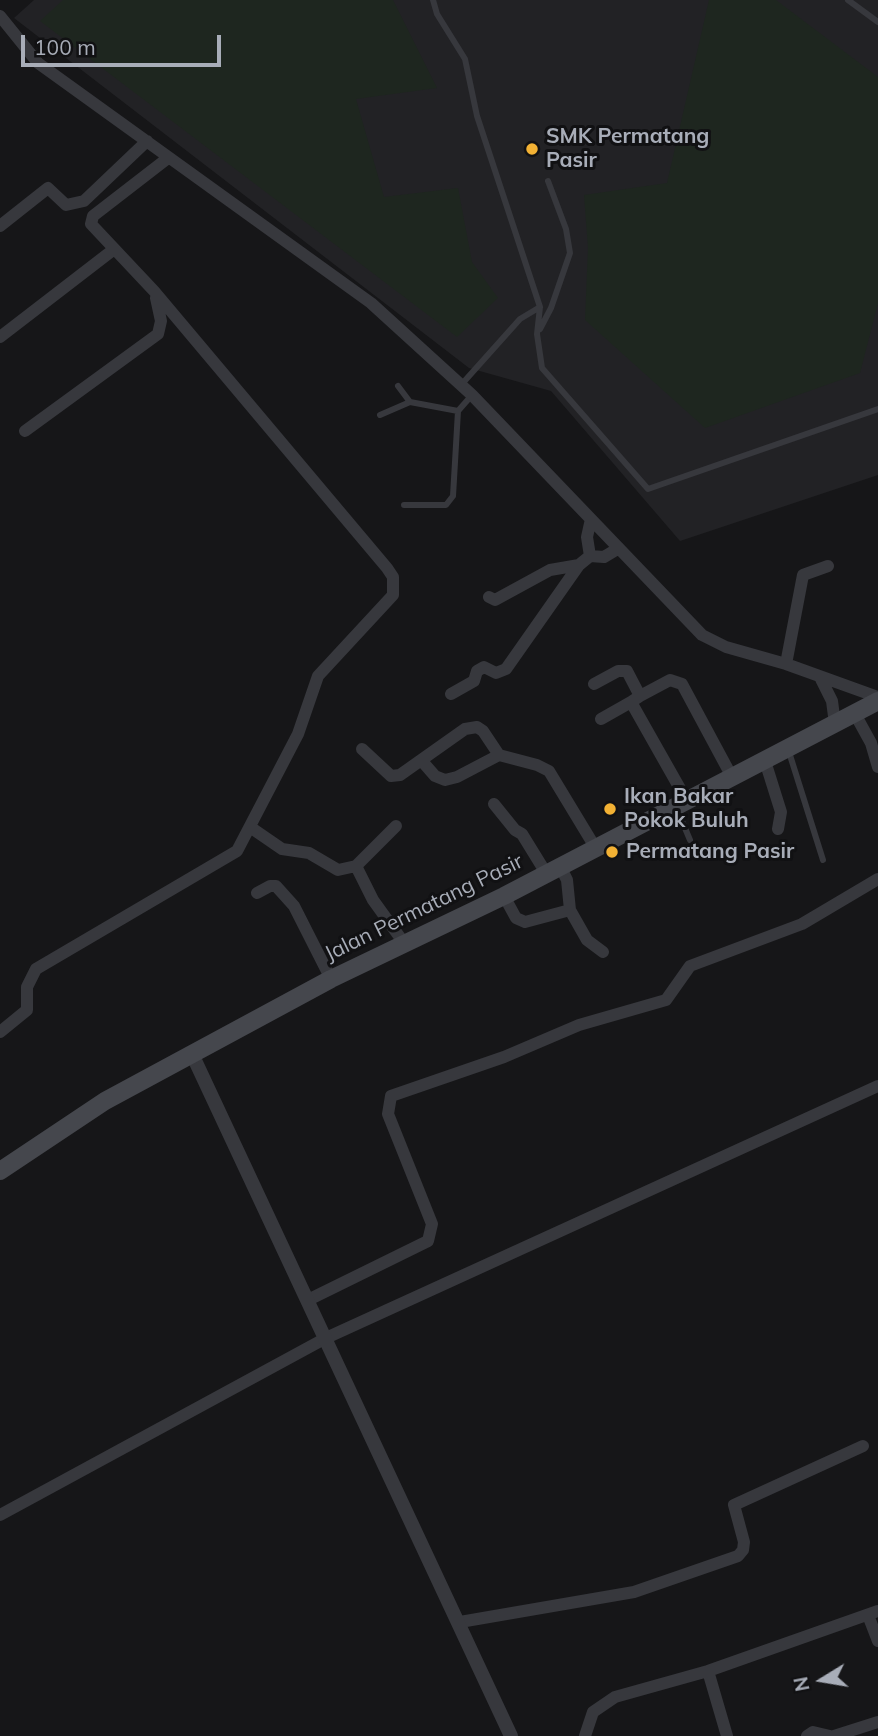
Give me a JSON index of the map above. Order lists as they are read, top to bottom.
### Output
{
  "streets": {
    "main road": ["Jalan Permatang Pasir"]
  },
  "places": ["SMK Permatang Pasir", "Ikan Bakar Pokok Buluh", "Permatang Pasir"],
  "scale_bar": "100 m",
  "north": "left"
}
